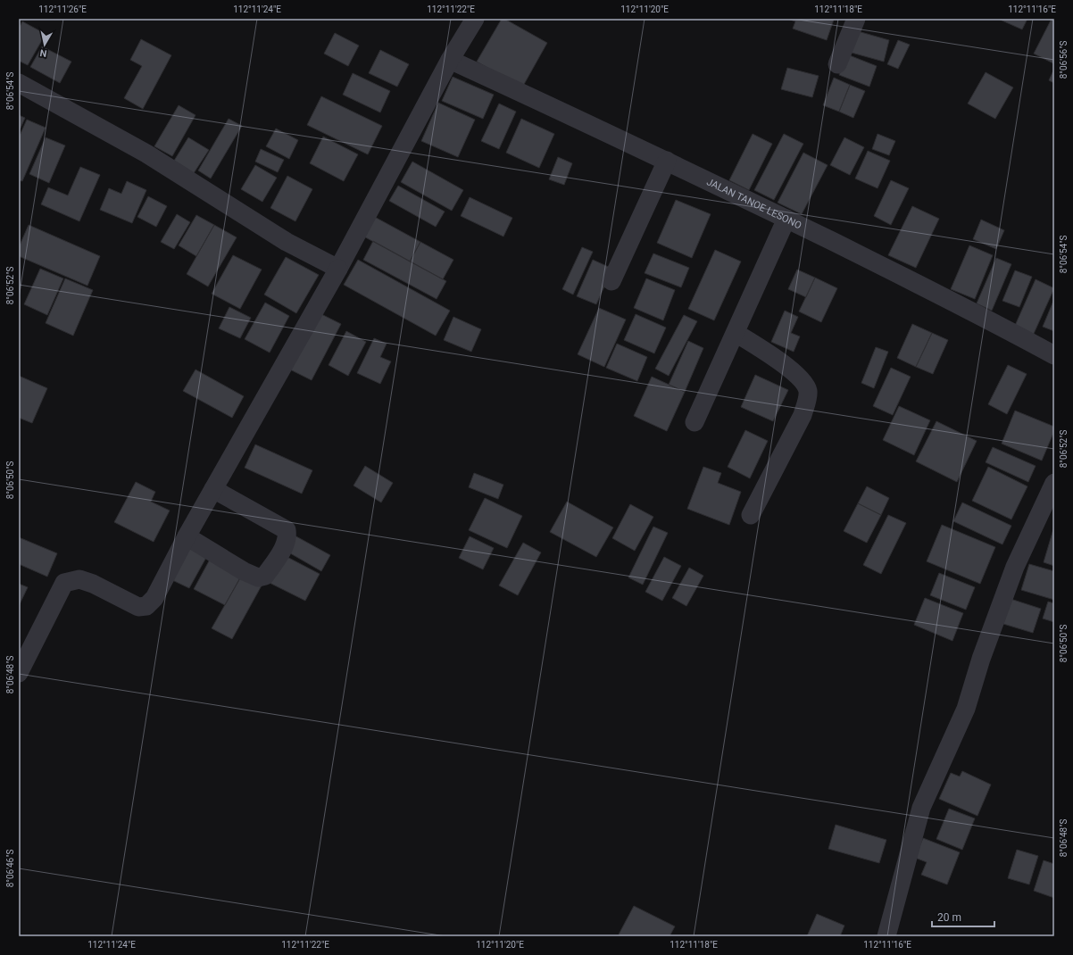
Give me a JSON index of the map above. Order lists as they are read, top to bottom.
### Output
{
  "streets": {
    "street": ["JALAN TANOE LESONO"]
  },
  "scale_bar": "20 m",
  "north": "bottom",
  "coordinates": [
    "112°11'26\"E",
    "112°11'24\"E",
    "112°11'22\"E",
    "112°11'20\"E",
    "112°11'18\"E",
    "112°11'16\"E",
    "8°06'56\"S",
    "8°06'54\"S",
    "8°06'52\"S",
    "8°06'50\"S",
    "8°06'48\"S",
    "8°06'46\"S"
  ]
}
